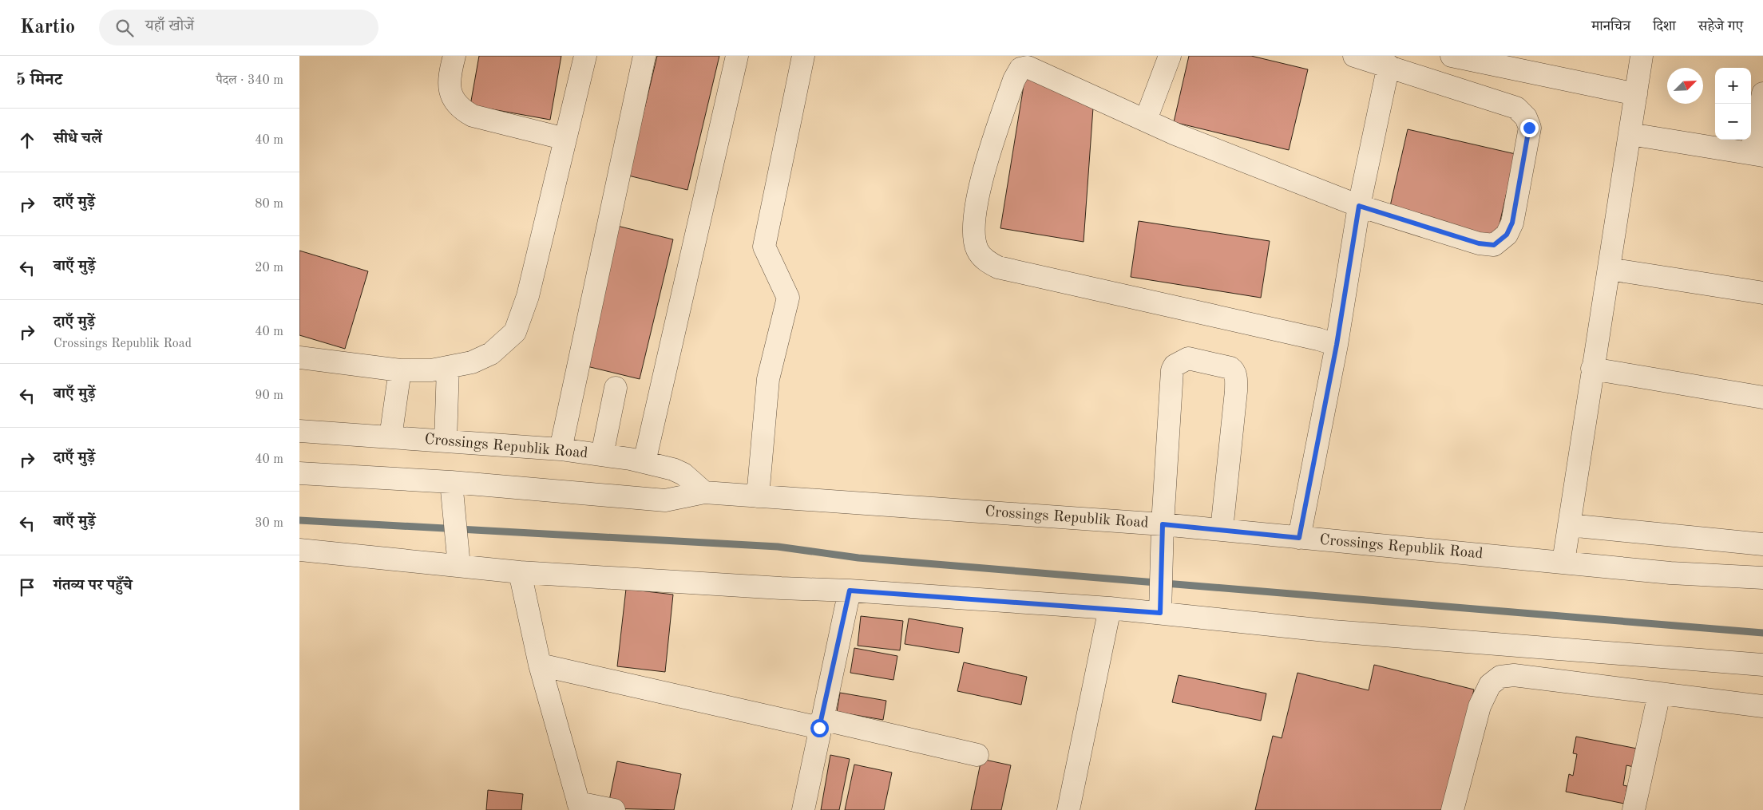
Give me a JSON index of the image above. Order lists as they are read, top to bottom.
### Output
{
  "streets": {
    "street": ["Crossings Republik Road"]
  },
  "north": "top right",
  "page": {
    "header": "Kartio",
    "search": "यहाँ खोजें",
    "nav": ["मानचित्र", "दिशा", "सहेजे गए"],
    "heading": ["5 मिनट", "पैदल · 340 m"],
    "map_buttons": ["+", "−"],
    "list": [
      ["सीधे चलें", "40 m"],
      ["दाएँ मुड़ें", "80 m"],
      ["बाएँ मुड़ें", "20 m"],
      ["दाएँ मुड़ें", "Crossings Republik Road", "40 m"],
      ["बाएँ मुड़ें", "90 m"],
      ["दाएँ मुड़ें", "40 m"],
      ["बाएँ मुड़ें", "30 m"],
      "गंतव्य पर पहुँचे"
    ]
  }
}
